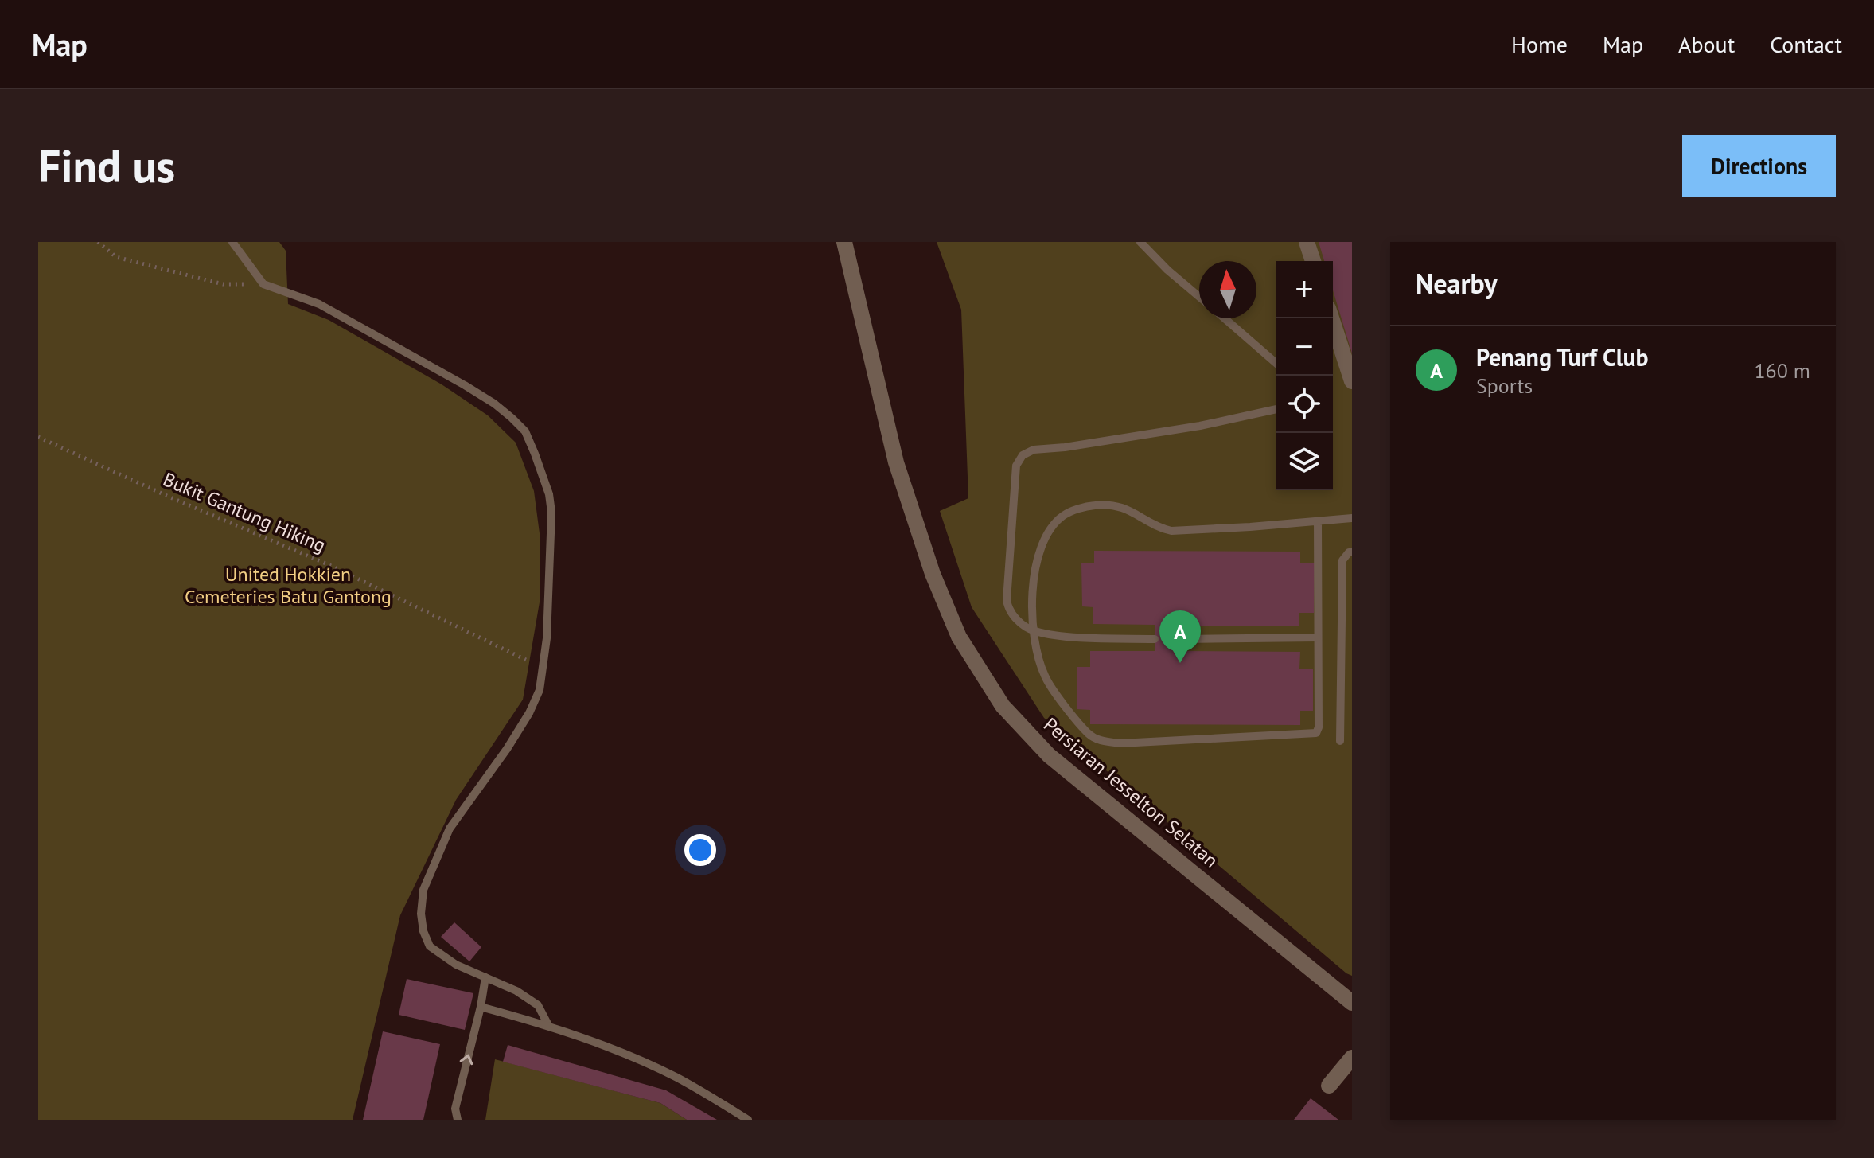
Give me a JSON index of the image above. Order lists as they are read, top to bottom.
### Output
{
  "streets": {
    "street": ["Persiaran Jesselton Selatan"],
    "path": ["Bukit Gantung Hiking"]
  },
  "parks": ["United Hokkien Cemeteries Batu Gantong"],
  "north": "top",
  "page": {
    "header": "Map",
    "nav": [
      "Home",
      "Map",
      "About",
      "Contact"
    ],
    "buttons": "Directions",
    "title": "Find us",
    "heading": "Nearby",
    "map_buttons": ["+", "−"],
    "list": [
      {
        "mark": "A",
        "name": "Penang Turf Club",
        "note": "Sports",
        "value": "160 m"
      }
    ],
    "pins": "A"
  }
}
